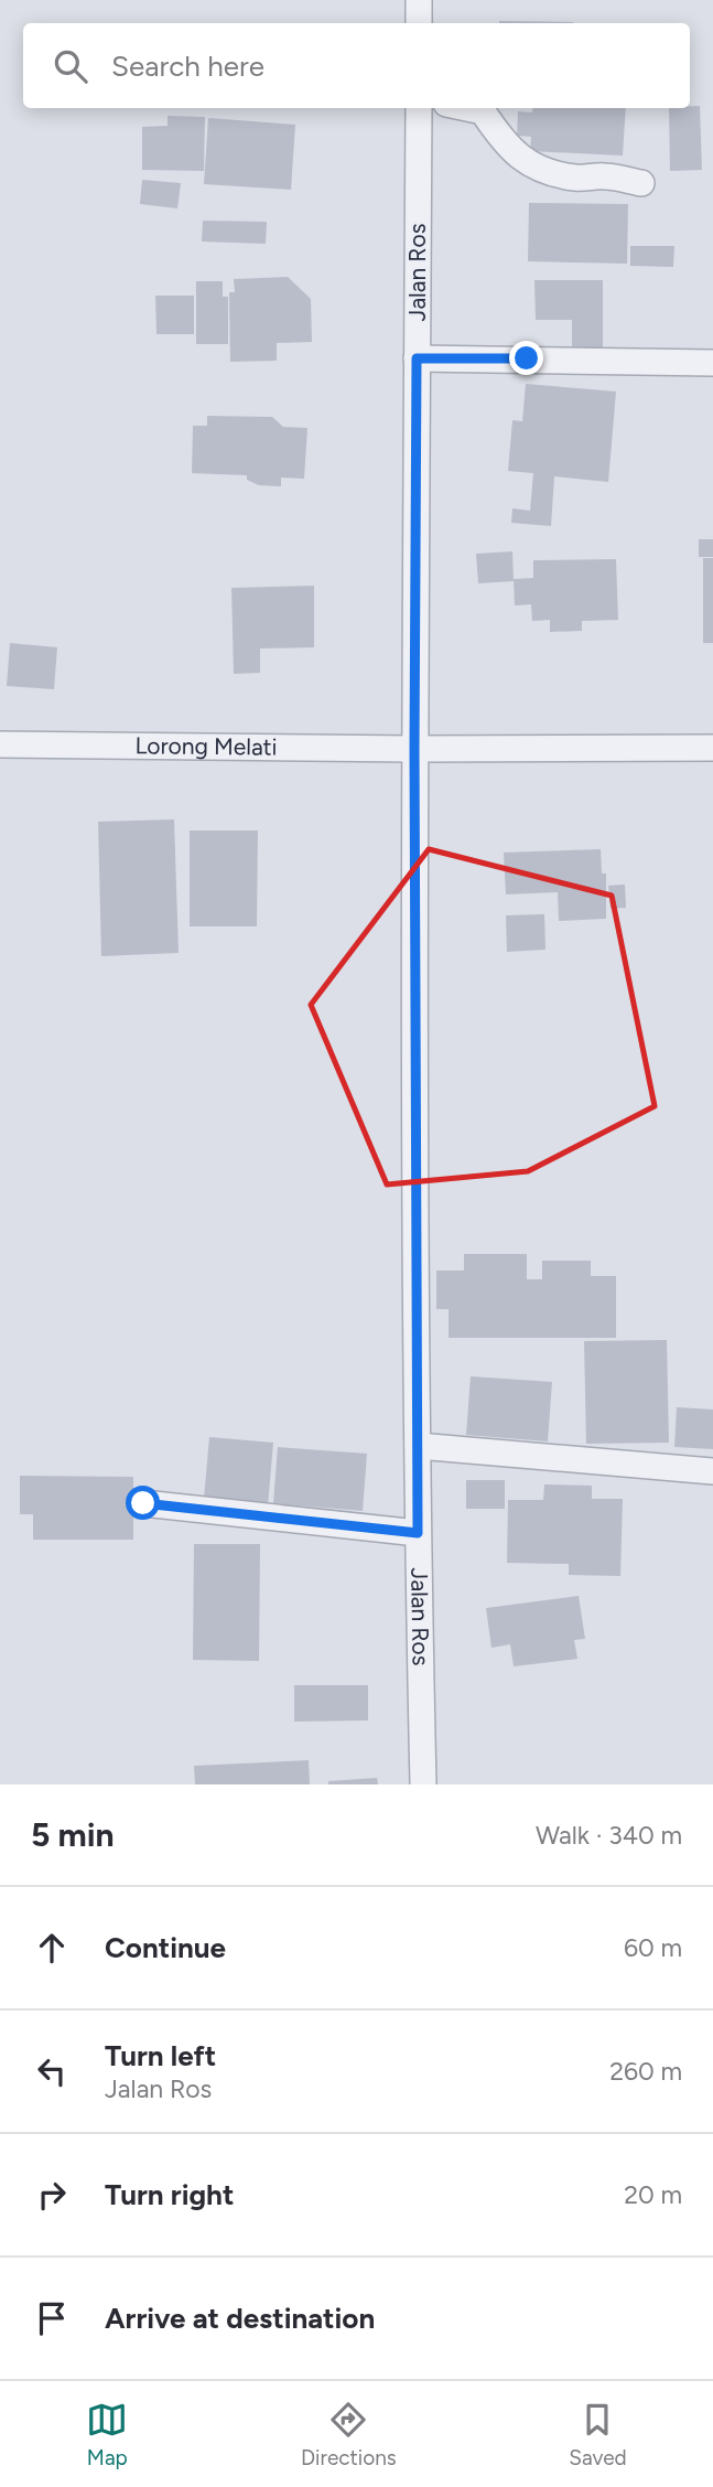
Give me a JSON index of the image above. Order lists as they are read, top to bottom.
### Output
{
  "streets": {
    "street": ["Jalan Ros", "Lorong Melati"]
  },
  "crossings": [
    ["Jalan Ros", "Lorong Melati"]
  ],
  "page": {
    "search": "Search here",
    "heading": ["5 min", "Walk · 340 m"],
    "list": [
      ["Continue", "60 m"],
      ["Turn left", "Jalan Ros", "260 m"],
      ["Turn right", "20 m"],
      "Arrive at destination"
    ],
    "nav": ["Map", "Directions", "Saved"]
  }
}
